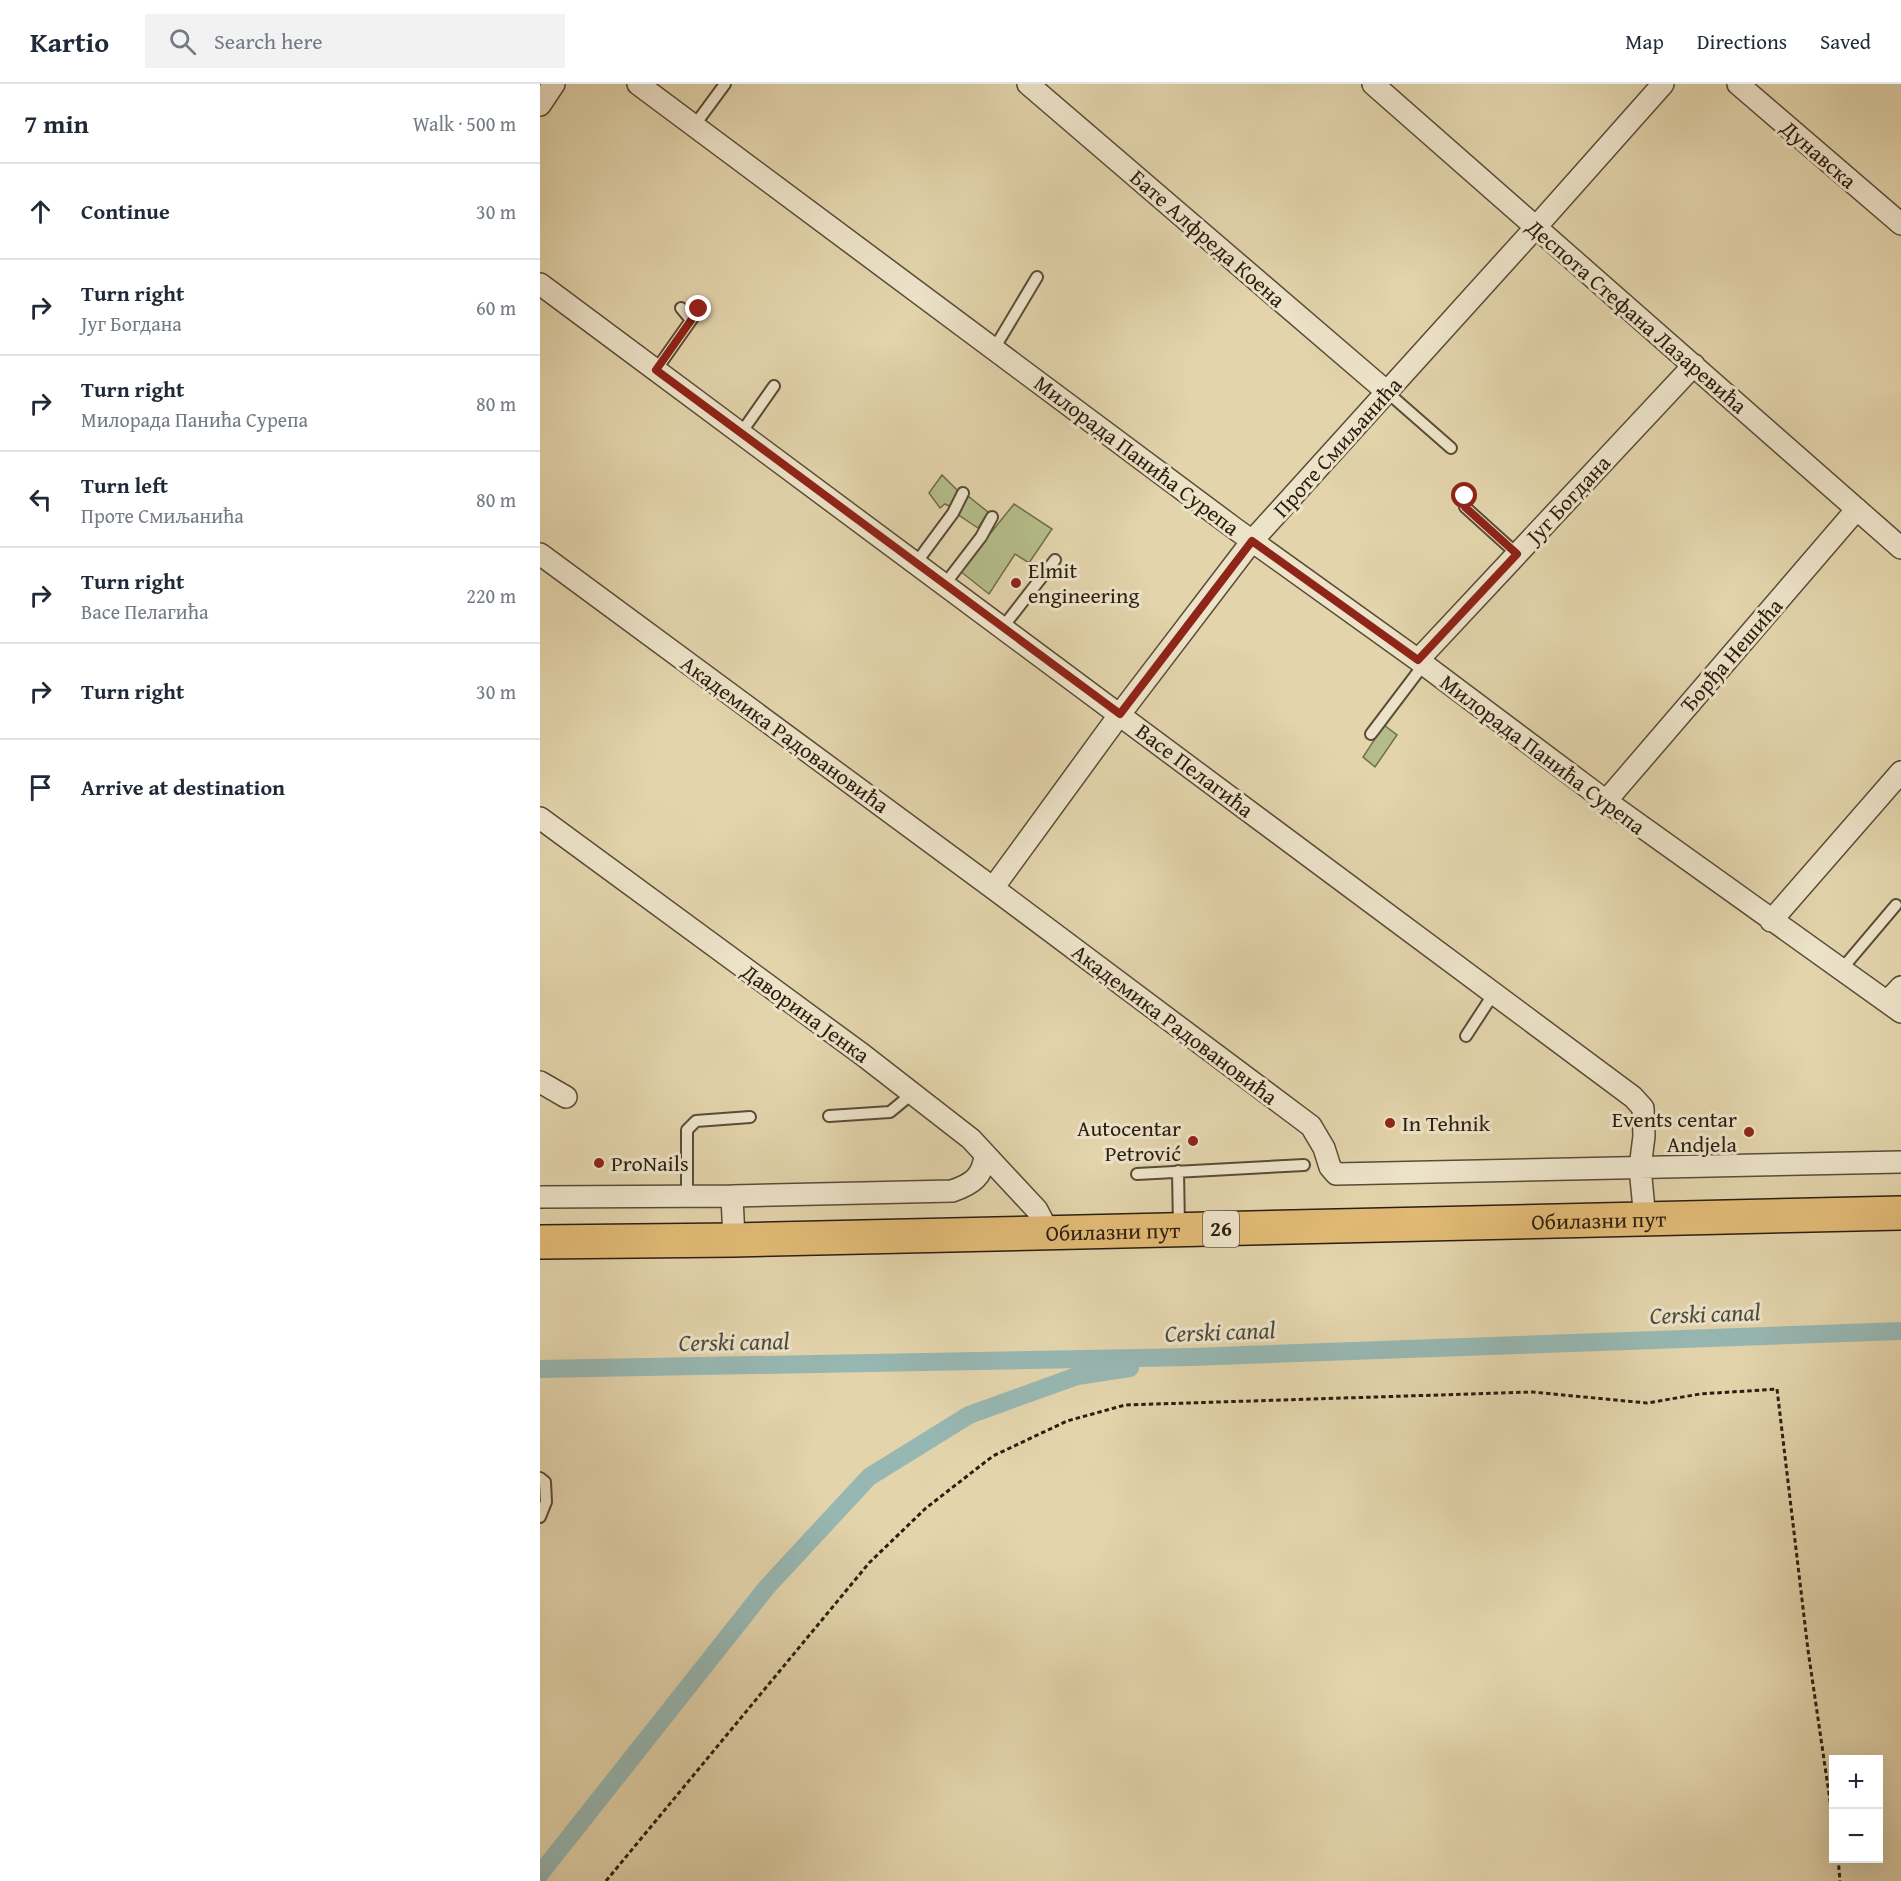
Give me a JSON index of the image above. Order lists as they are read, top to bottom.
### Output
{
  "streets": {
    "main road": ["Обилазни пут", "26"],
    "street": [
      "Дунавска",
      "Бате Алфреда Коена",
      "Деспота Стефана Лазаревића",
      "Проте Смиљанића",
      "Милорада Панића Сурепа",
      "Југ Богдана",
      "Ђорђа Нешића",
      "Академика Радовановића",
      "Васе Пелагића",
      "Даворина Јенка"
    ]
  },
  "crossings": [
    ["Бате Алфреда Коена", "Проте Смиљанића"],
    ["Деспота Стефана Лазаревића", "Проте Смиљанића"],
    ["Деспота Стефана Лазаревића", "Југ Богдана"],
    ["Деспота Стефана Лазаревића", "Ђорђа Нешића"],
    ["Проте Смиљанића", "Милорада Панића Сурепа"],
    ["Проте Смиљанића", "Академика Радовановића"],
    ["Проте Смиљанића", "Васе Пелагића"],
    ["Милорада Панића Сурепа", "Југ Богдана"],
    ["Милорада Панића Сурепа", "Ђорђа Нешића"],
    ["Академика Радовановића", "Васе Пелагића"],
    ["Васе Пелагића", "Обилазни пут"],
    ["Даворина Јенка", "Обилазни пут"]
  ],
  "water": ["Cerski canal"],
  "places": [
    "Elmit engineering",
    "In Tehnik",
    "Events centar Andjela",
    "Autocentar Petrović",
    "ProNails"
  ],
  "page": {
    "header": "Kartio",
    "search": "Search here",
    "nav": ["Map", "Directions", "Saved"],
    "heading": ["7 min", "Walk · 500 m"],
    "list": [
      ["Continue", "30 m"],
      ["Turn right", "Југ Богдана", "60 m"],
      ["Turn right", "Милорада Панића Сурепа", "80 m"],
      ["Turn left", "Проте Смиљанића", "80 m"],
      ["Turn right", "Васе Пелагића", "220 m"],
      ["Turn right", "30 m"],
      "Arrive at destination"
    ],
    "map_buttons": ["+", "−"]
  }
}
